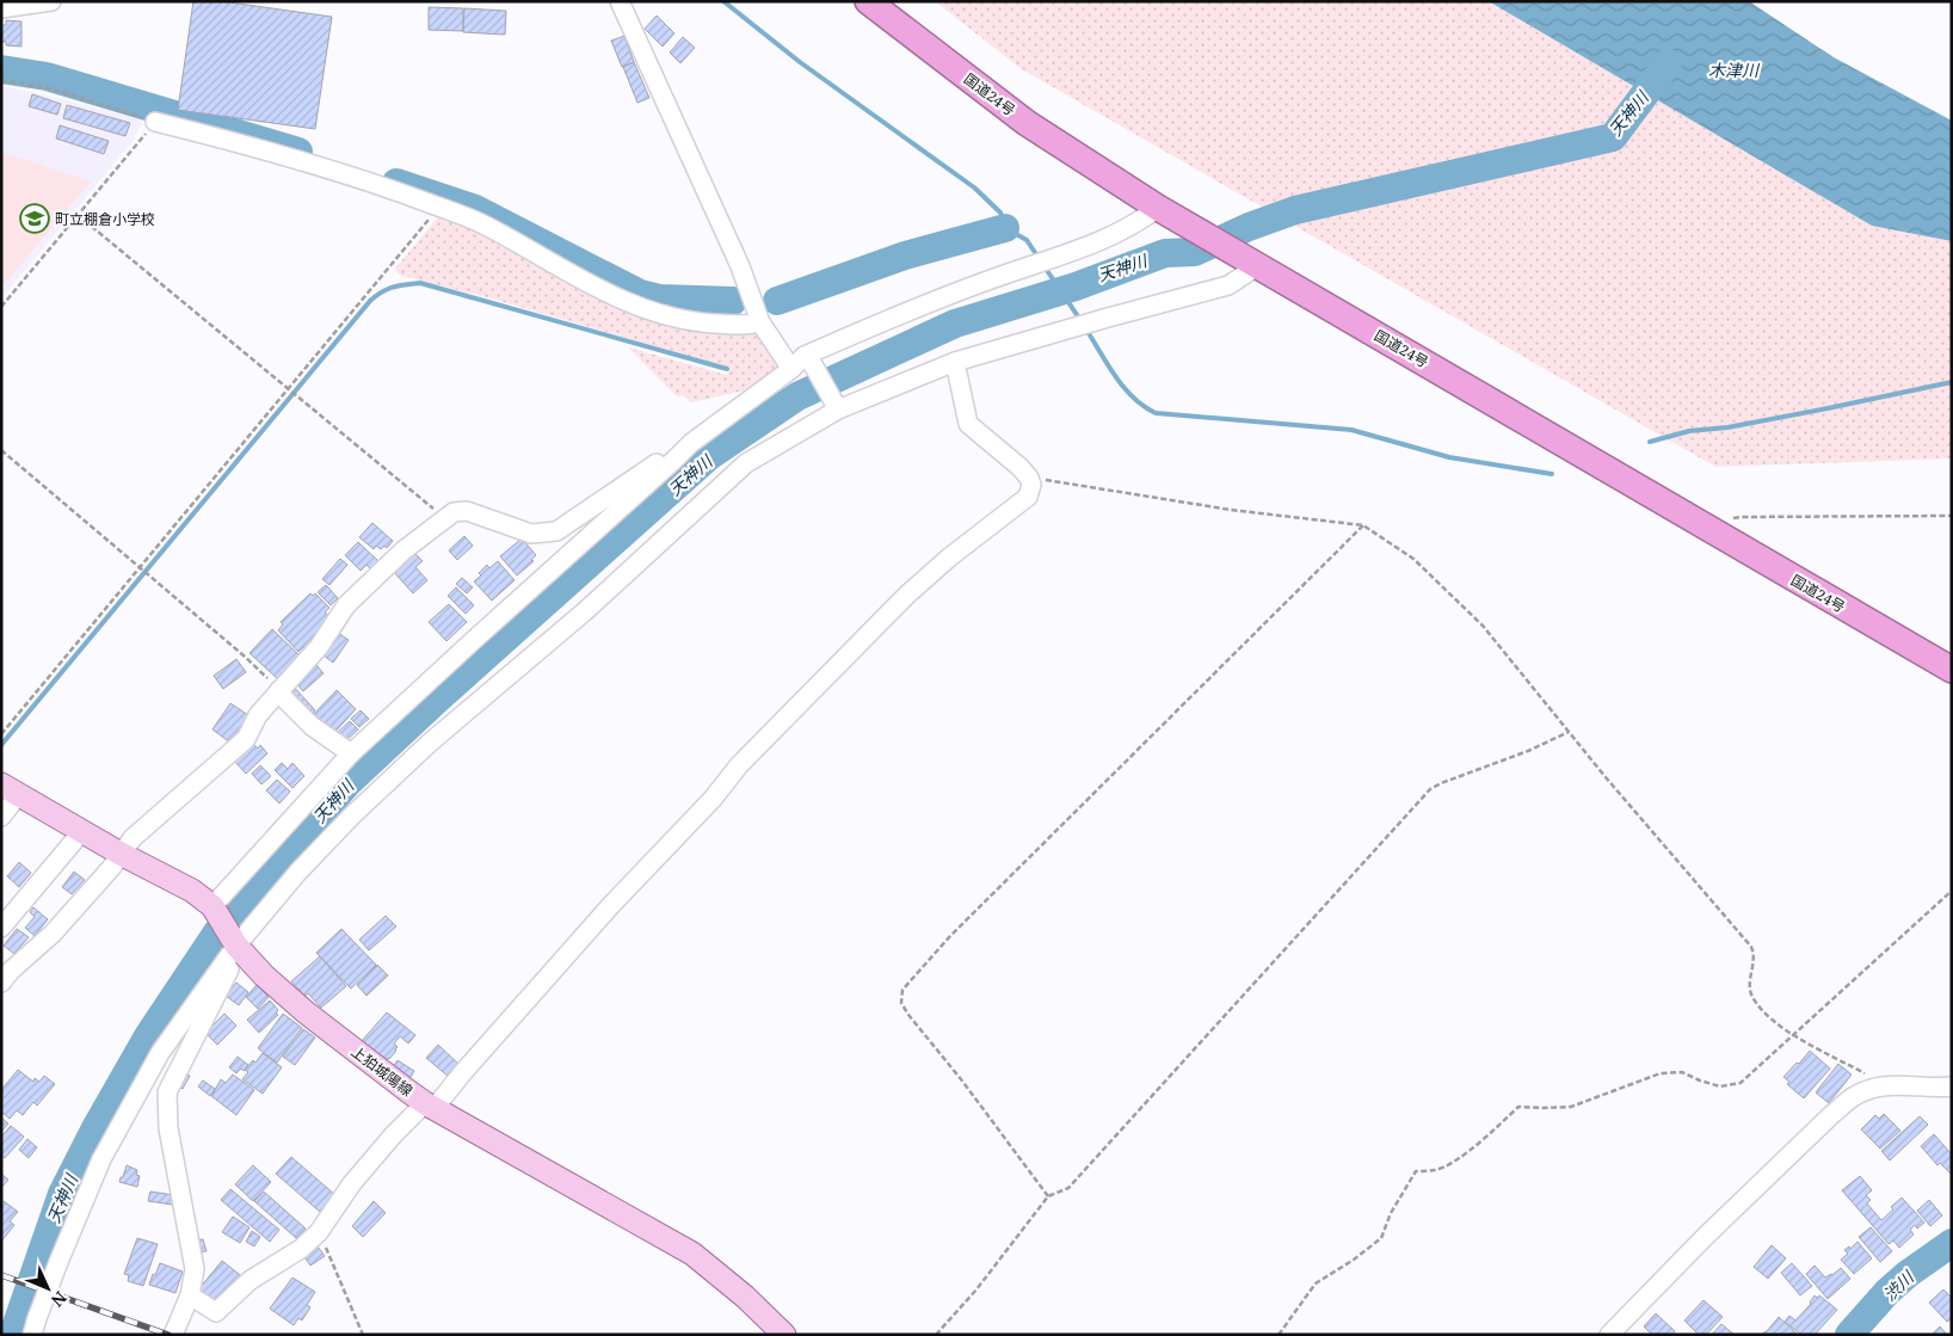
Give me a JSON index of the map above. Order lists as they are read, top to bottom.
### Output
{
  "streets": {
    "highway": ["国道24号"],
    "main road": ["上狛城陽線"]
  },
  "water": ["木津川", "天神川", "渋川"],
  "places": {
    "school or university": ["町立棚倉小学校"]
  },
  "north": "bottom right"
}
